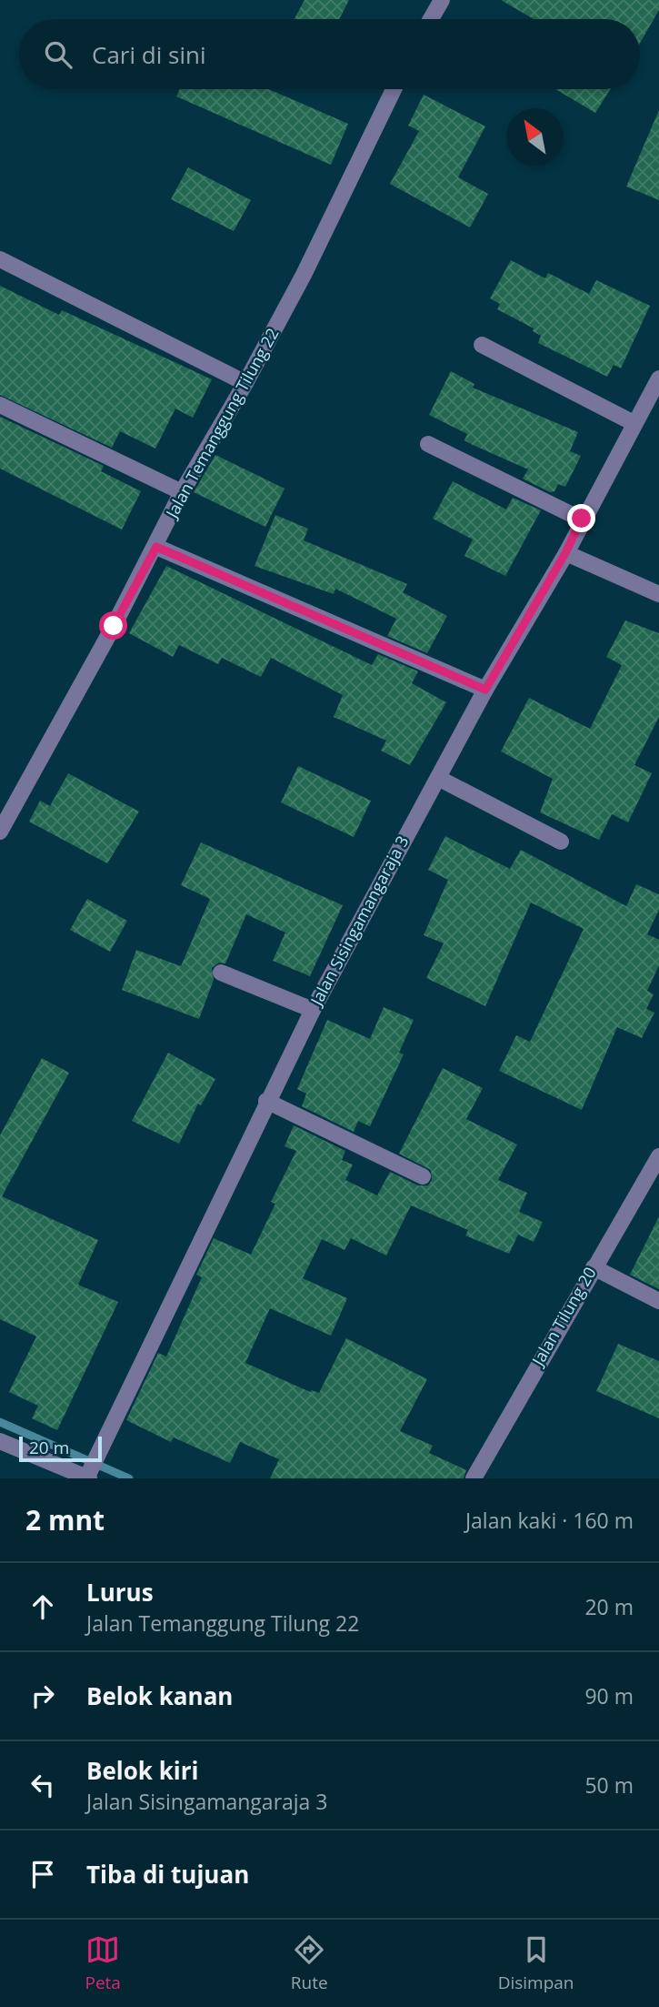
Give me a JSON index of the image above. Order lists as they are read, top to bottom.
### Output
{
  "streets": {
    "street": ["Jalan Temanggung Tilung 22", "Jalan Sisingamangaraja 3", "Jalan Tilung 20"]
  },
  "scale_bar": "20 m",
  "north": "top left",
  "page": {
    "search": "Cari di sini",
    "scale": "20 m",
    "heading": ["2 mnt", "Jalan kaki · 160 m"],
    "list": [
      ["Lurus", "Jalan Temanggung Tilung 22", "20 m"],
      ["Belok kanan", "90 m"],
      ["Belok kiri", "Jalan Sisingamangaraja 3", "50 m"],
      "Tiba di tujuan"
    ],
    "nav": ["Peta", "Rute", "Disimpan"]
  }
}
